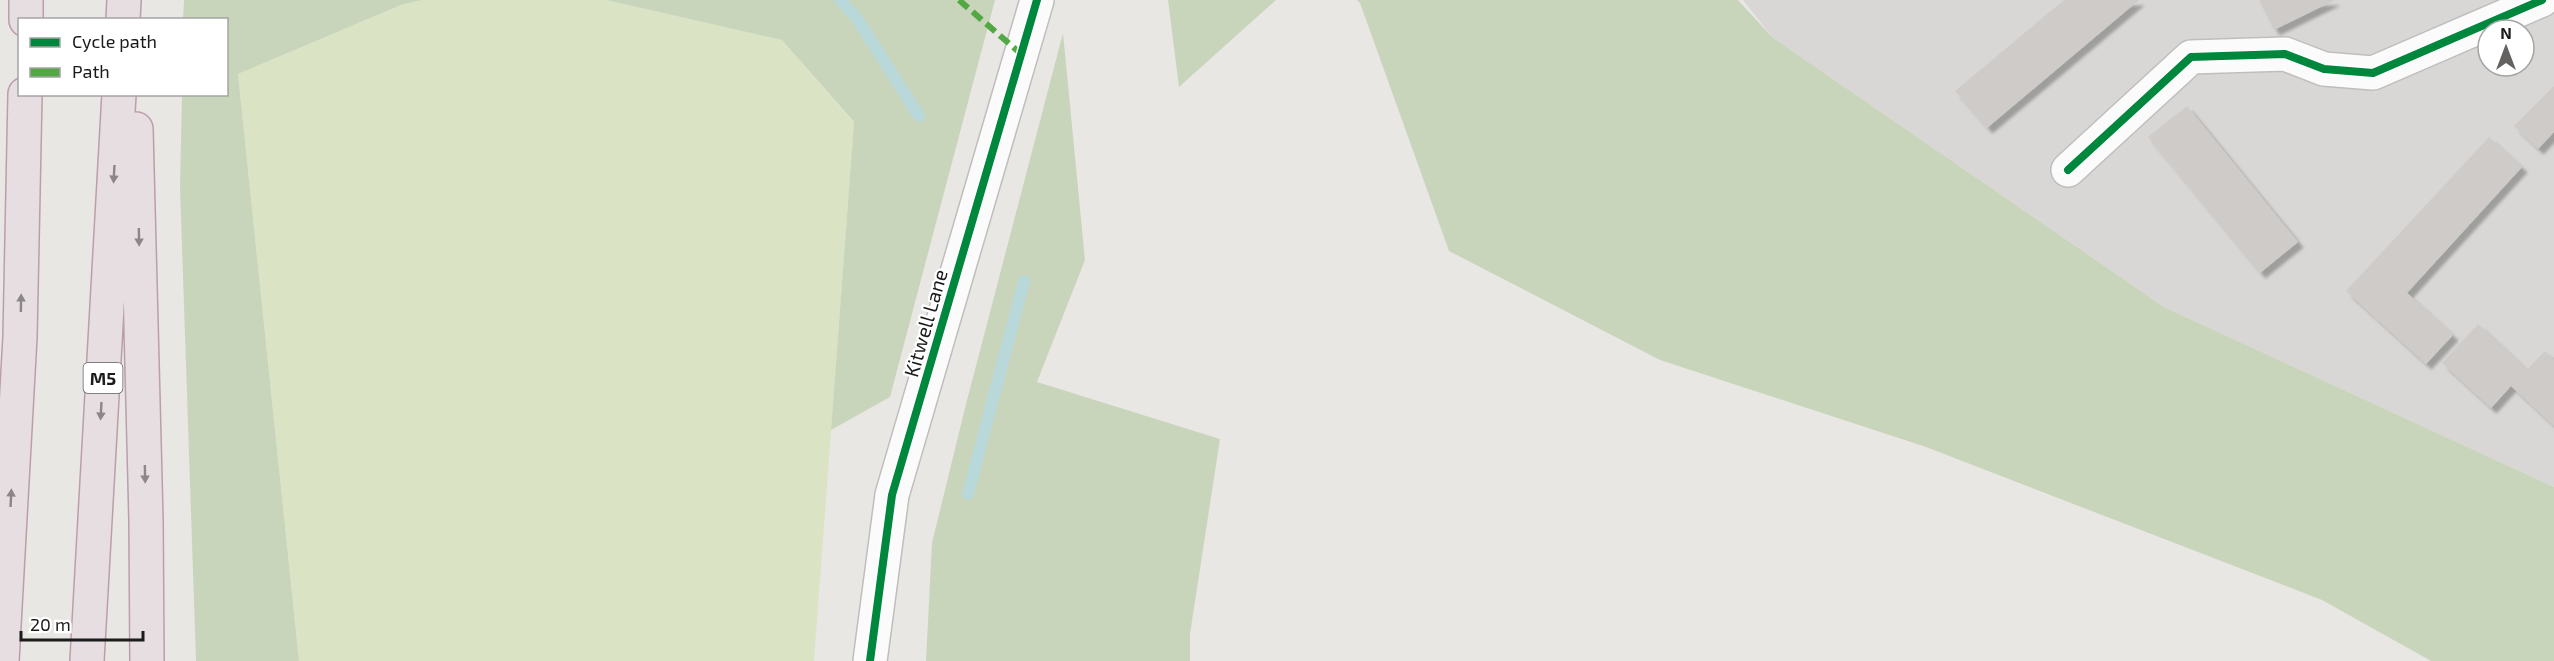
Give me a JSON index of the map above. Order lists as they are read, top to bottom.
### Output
{
  "streets": {
    "highway": ["M5"],
    "street": ["Kitwell Lane"]
  },
  "legend": ["Cycle path", "Path"],
  "scale_bar": "20 m",
  "north": "top"
}
